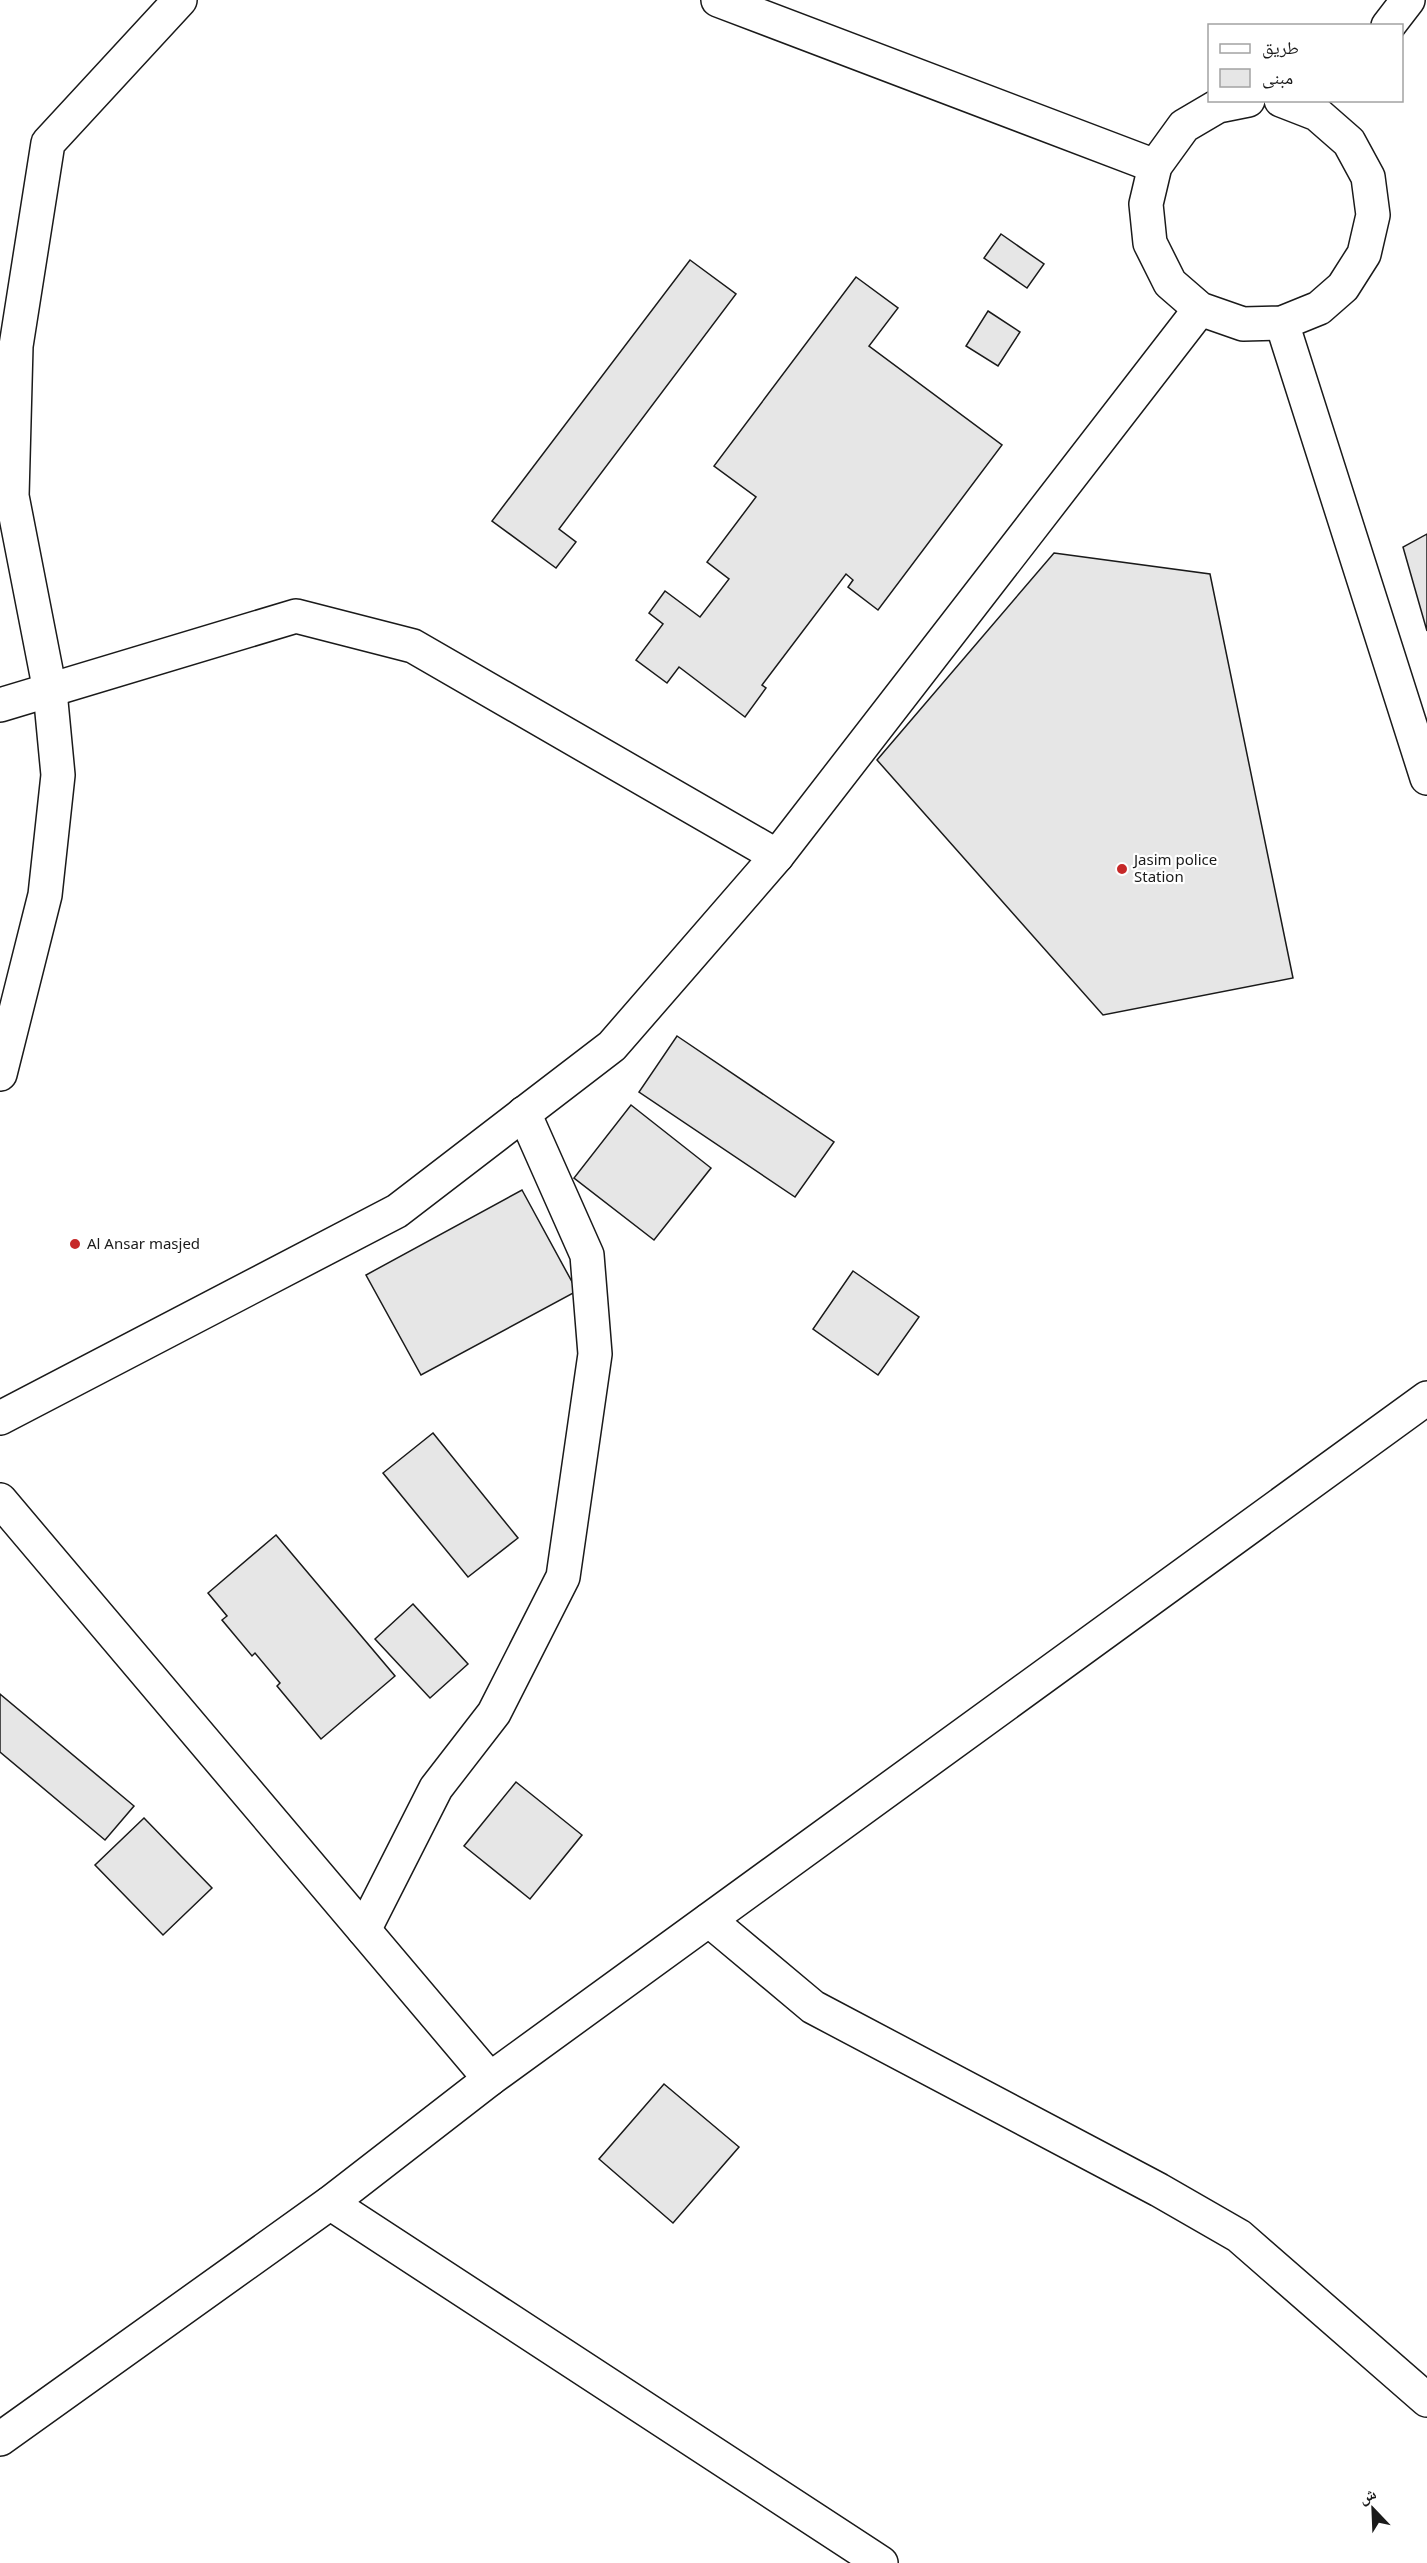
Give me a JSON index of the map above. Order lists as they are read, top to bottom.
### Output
{
  "places": ["Jasim police Station", "Al Ansar masjed"],
  "legend": ["طريق", "مبنى"],
  "north": "top left"
}
